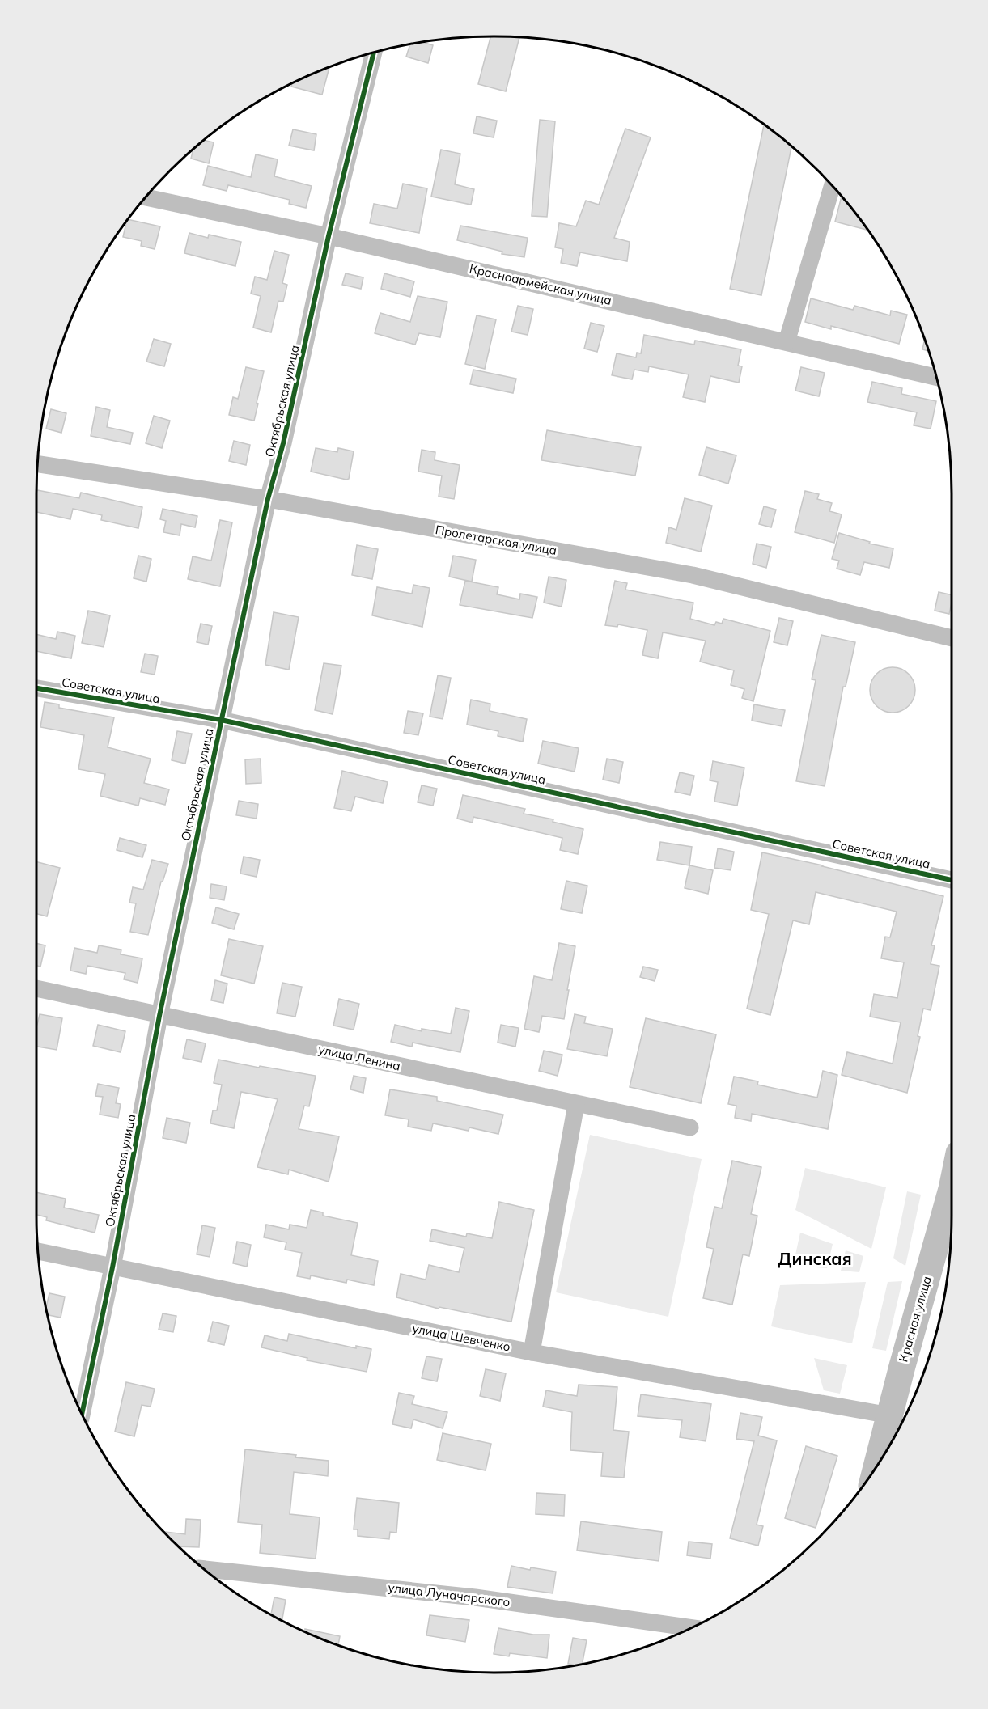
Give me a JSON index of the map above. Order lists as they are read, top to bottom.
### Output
{
  "streets": {
    "main road": ["Красная улица"],
    "street": [
      "Красноармейская улица",
      "Октябрьская улица",
      "Пролетарская улица",
      "Советская улица",
      "улица Ленина",
      "улица Шевченко",
      "улица Луначарского"
    ]
  },
  "crossings": [
    ["Красноармейская улица", "Октябрьская улица"],
    ["Октябрьская улица", "Пролетарская улица"],
    ["Октябрьская улица", "Советская улица"],
    ["Октябрьская улица", "улица Ленина"],
    ["Октябрьская улица", "улица Шевченко"],
    ["Красная улица", "улица Шевченко"]
  ],
  "districts": ["Динская"]
}
